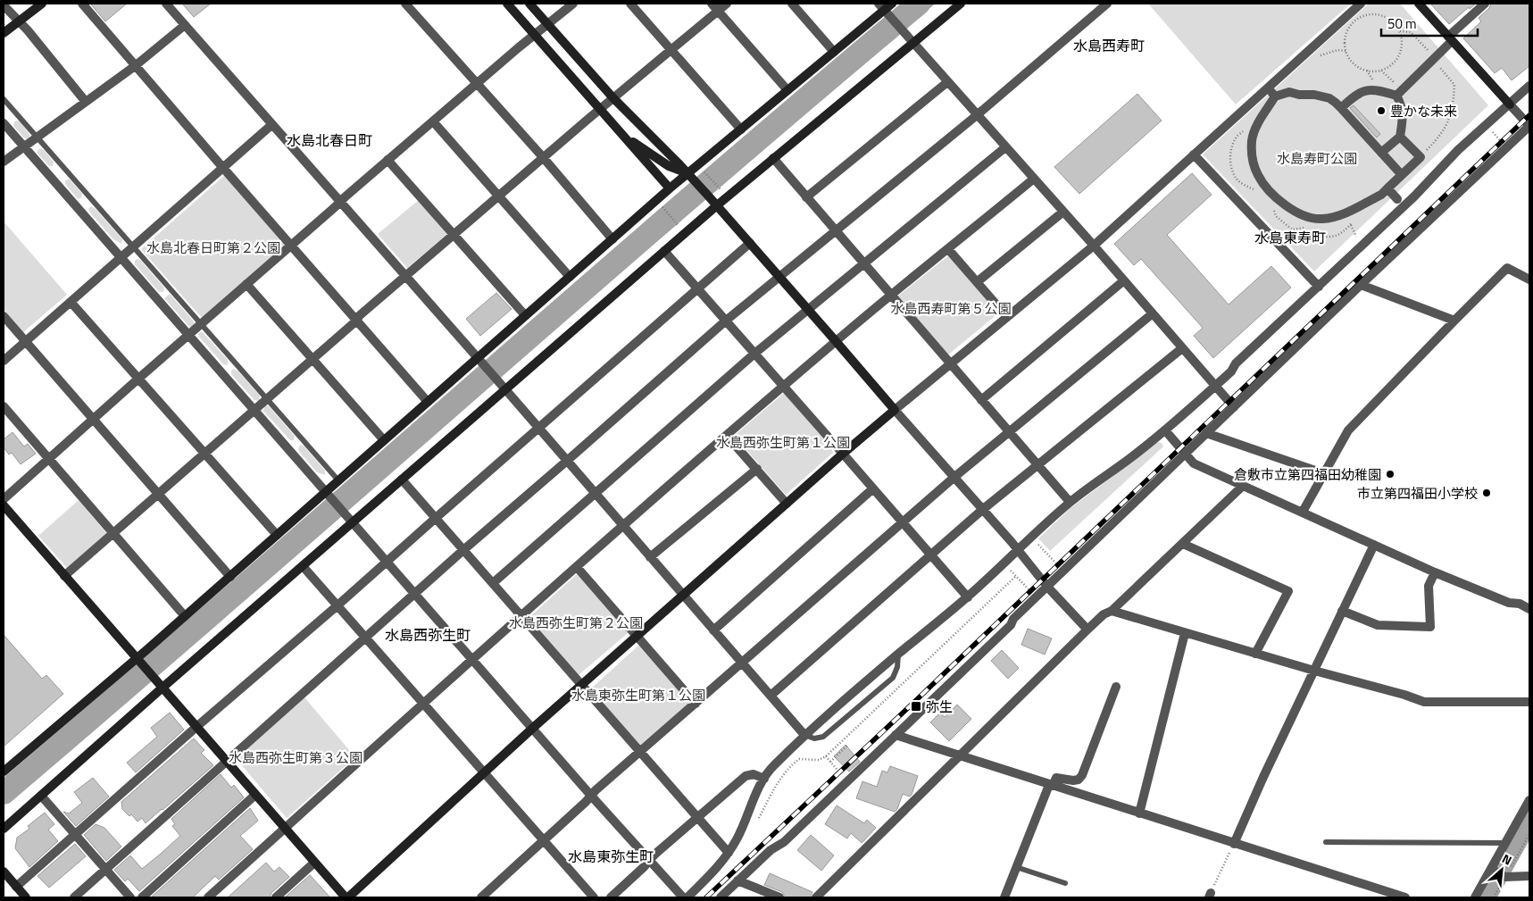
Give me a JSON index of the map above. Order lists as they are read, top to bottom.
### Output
{
  "districts": [
    "水島西寿町",
    "水島北春日町",
    "水島東寿町",
    "水島西弥生町",
    "水島東弥生町"
  ],
  "parks": [
    "水島寿町公園",
    "水島北春日町第２公園",
    "水島西寿町第５公園",
    "水島西弥生町第１公園",
    "水島西弥生町第２公園",
    "水島東弥生町第１公園",
    "水島西弥生町第３公園"
  ],
  "places": {
    "other": ["豊かな未来", "倉敷市立第四福田幼稚園", "市立第四福田小学校"],
    "transit": ["弥生"]
  },
  "scale_bar": "50 m",
  "north": "top right"
}
